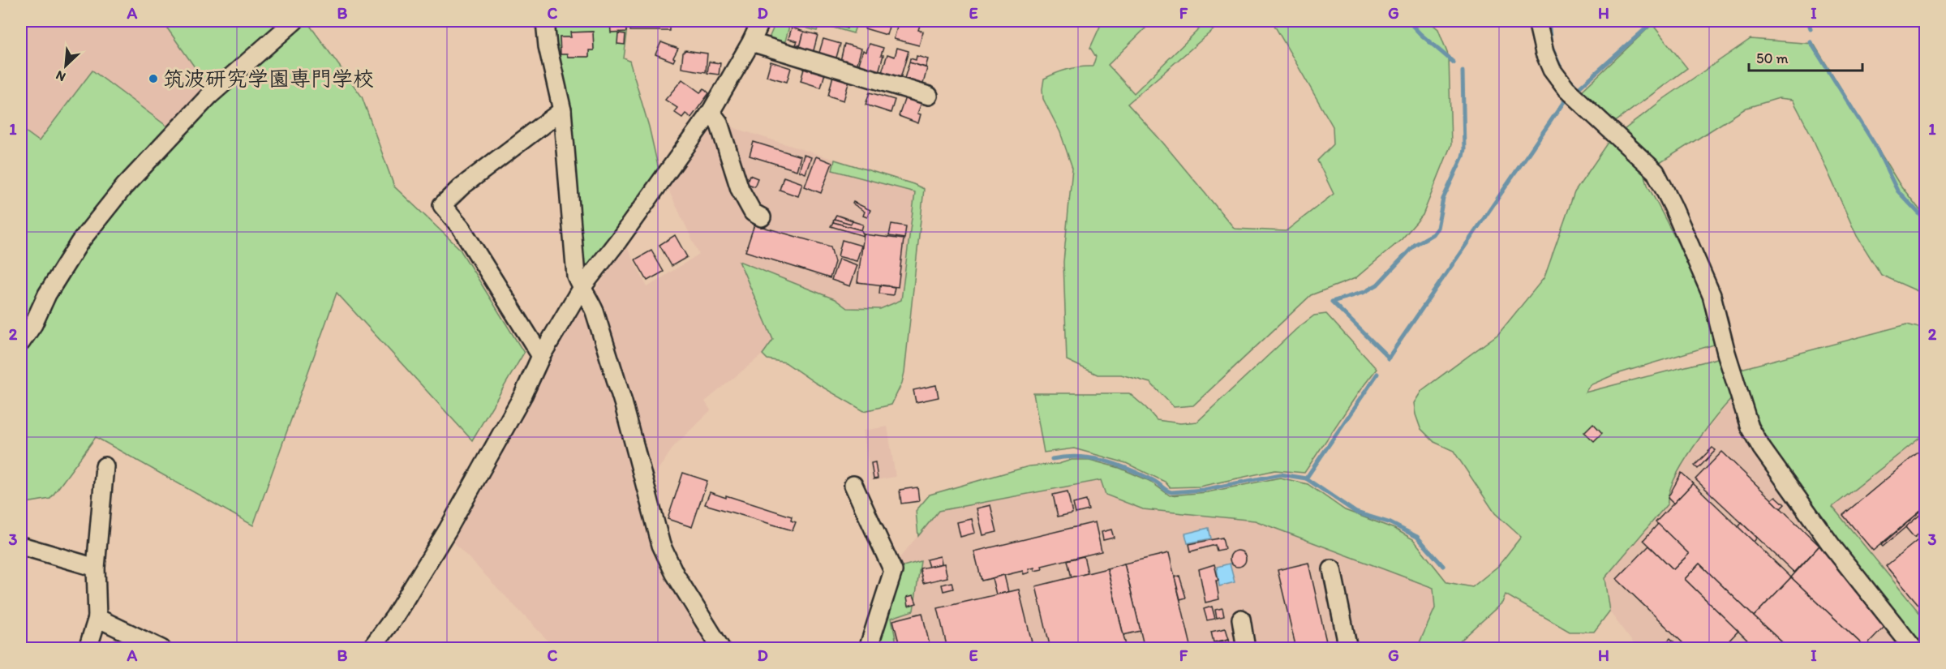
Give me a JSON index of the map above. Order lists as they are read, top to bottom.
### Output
{
  "places": ["筑波研究学園専門学校"],
  "scale_bar": "50 m",
  "north": "bottom left",
  "grid": {
    "columns": [
      "A",
      "B",
      "C",
      "D",
      "E",
      "F",
      "G",
      "H",
      "I"
    ],
    "rows": ["1", "2", "3"]
  }
}
